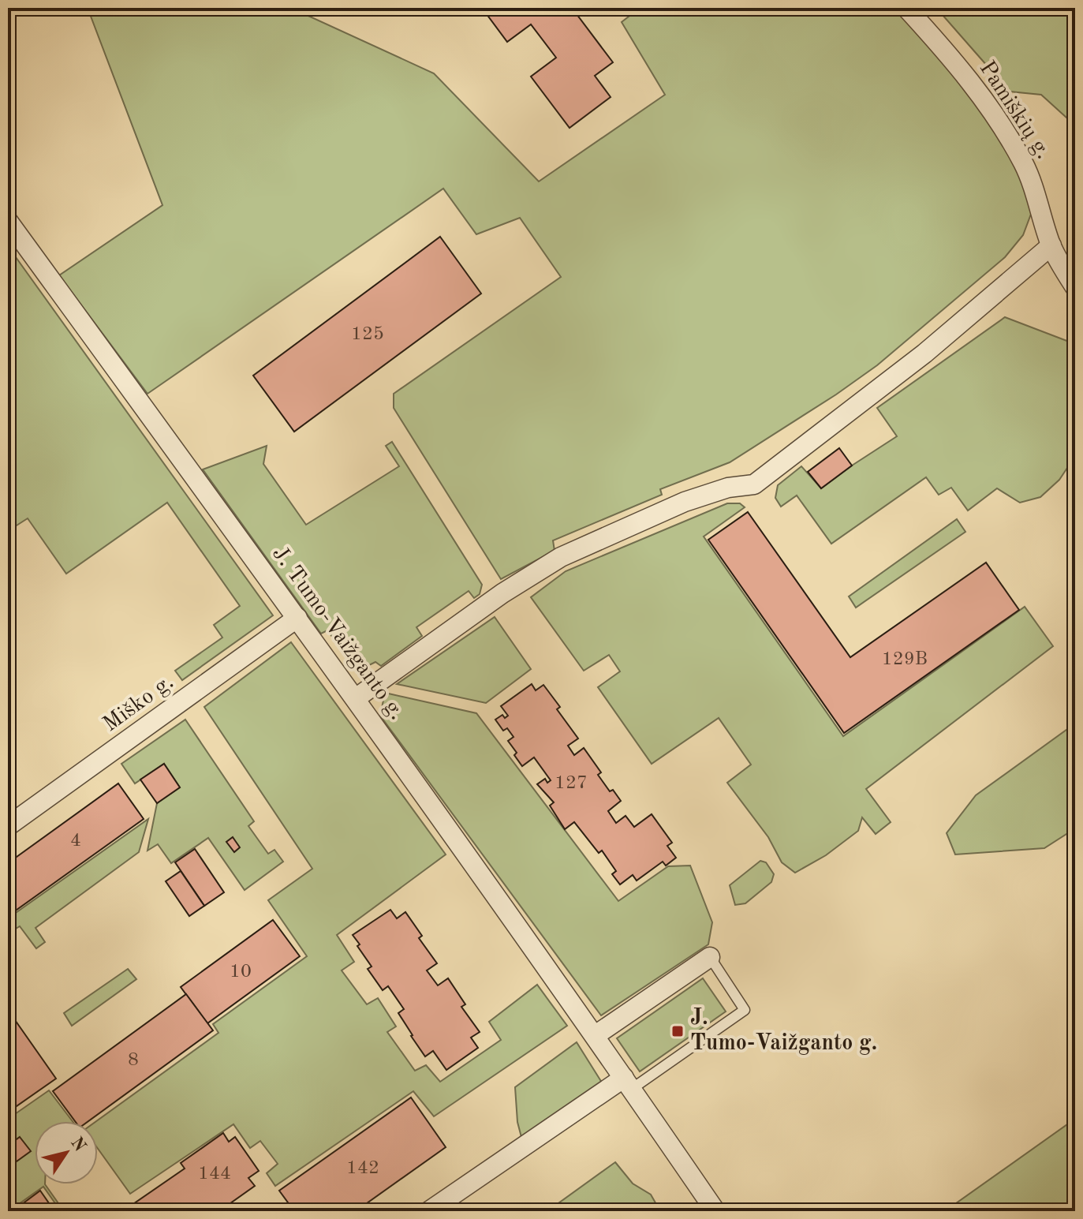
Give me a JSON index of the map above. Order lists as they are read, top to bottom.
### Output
{
  "streets": {
    "street": ["Pamiškių g.", "J. Tumo-Vaižganto g.", "Miško g."]
  },
  "crossings": [
    ["J. Tumo-Vaižganto g.", "Miško g."]
  ],
  "places": {
    "transit": ["J. Tumo-Vaižganto g."]
  },
  "house_numbers": [
    "125",
    "129B",
    "127",
    "4",
    "10",
    "8",
    "142",
    "144"
  ],
  "north": "top right"
}
